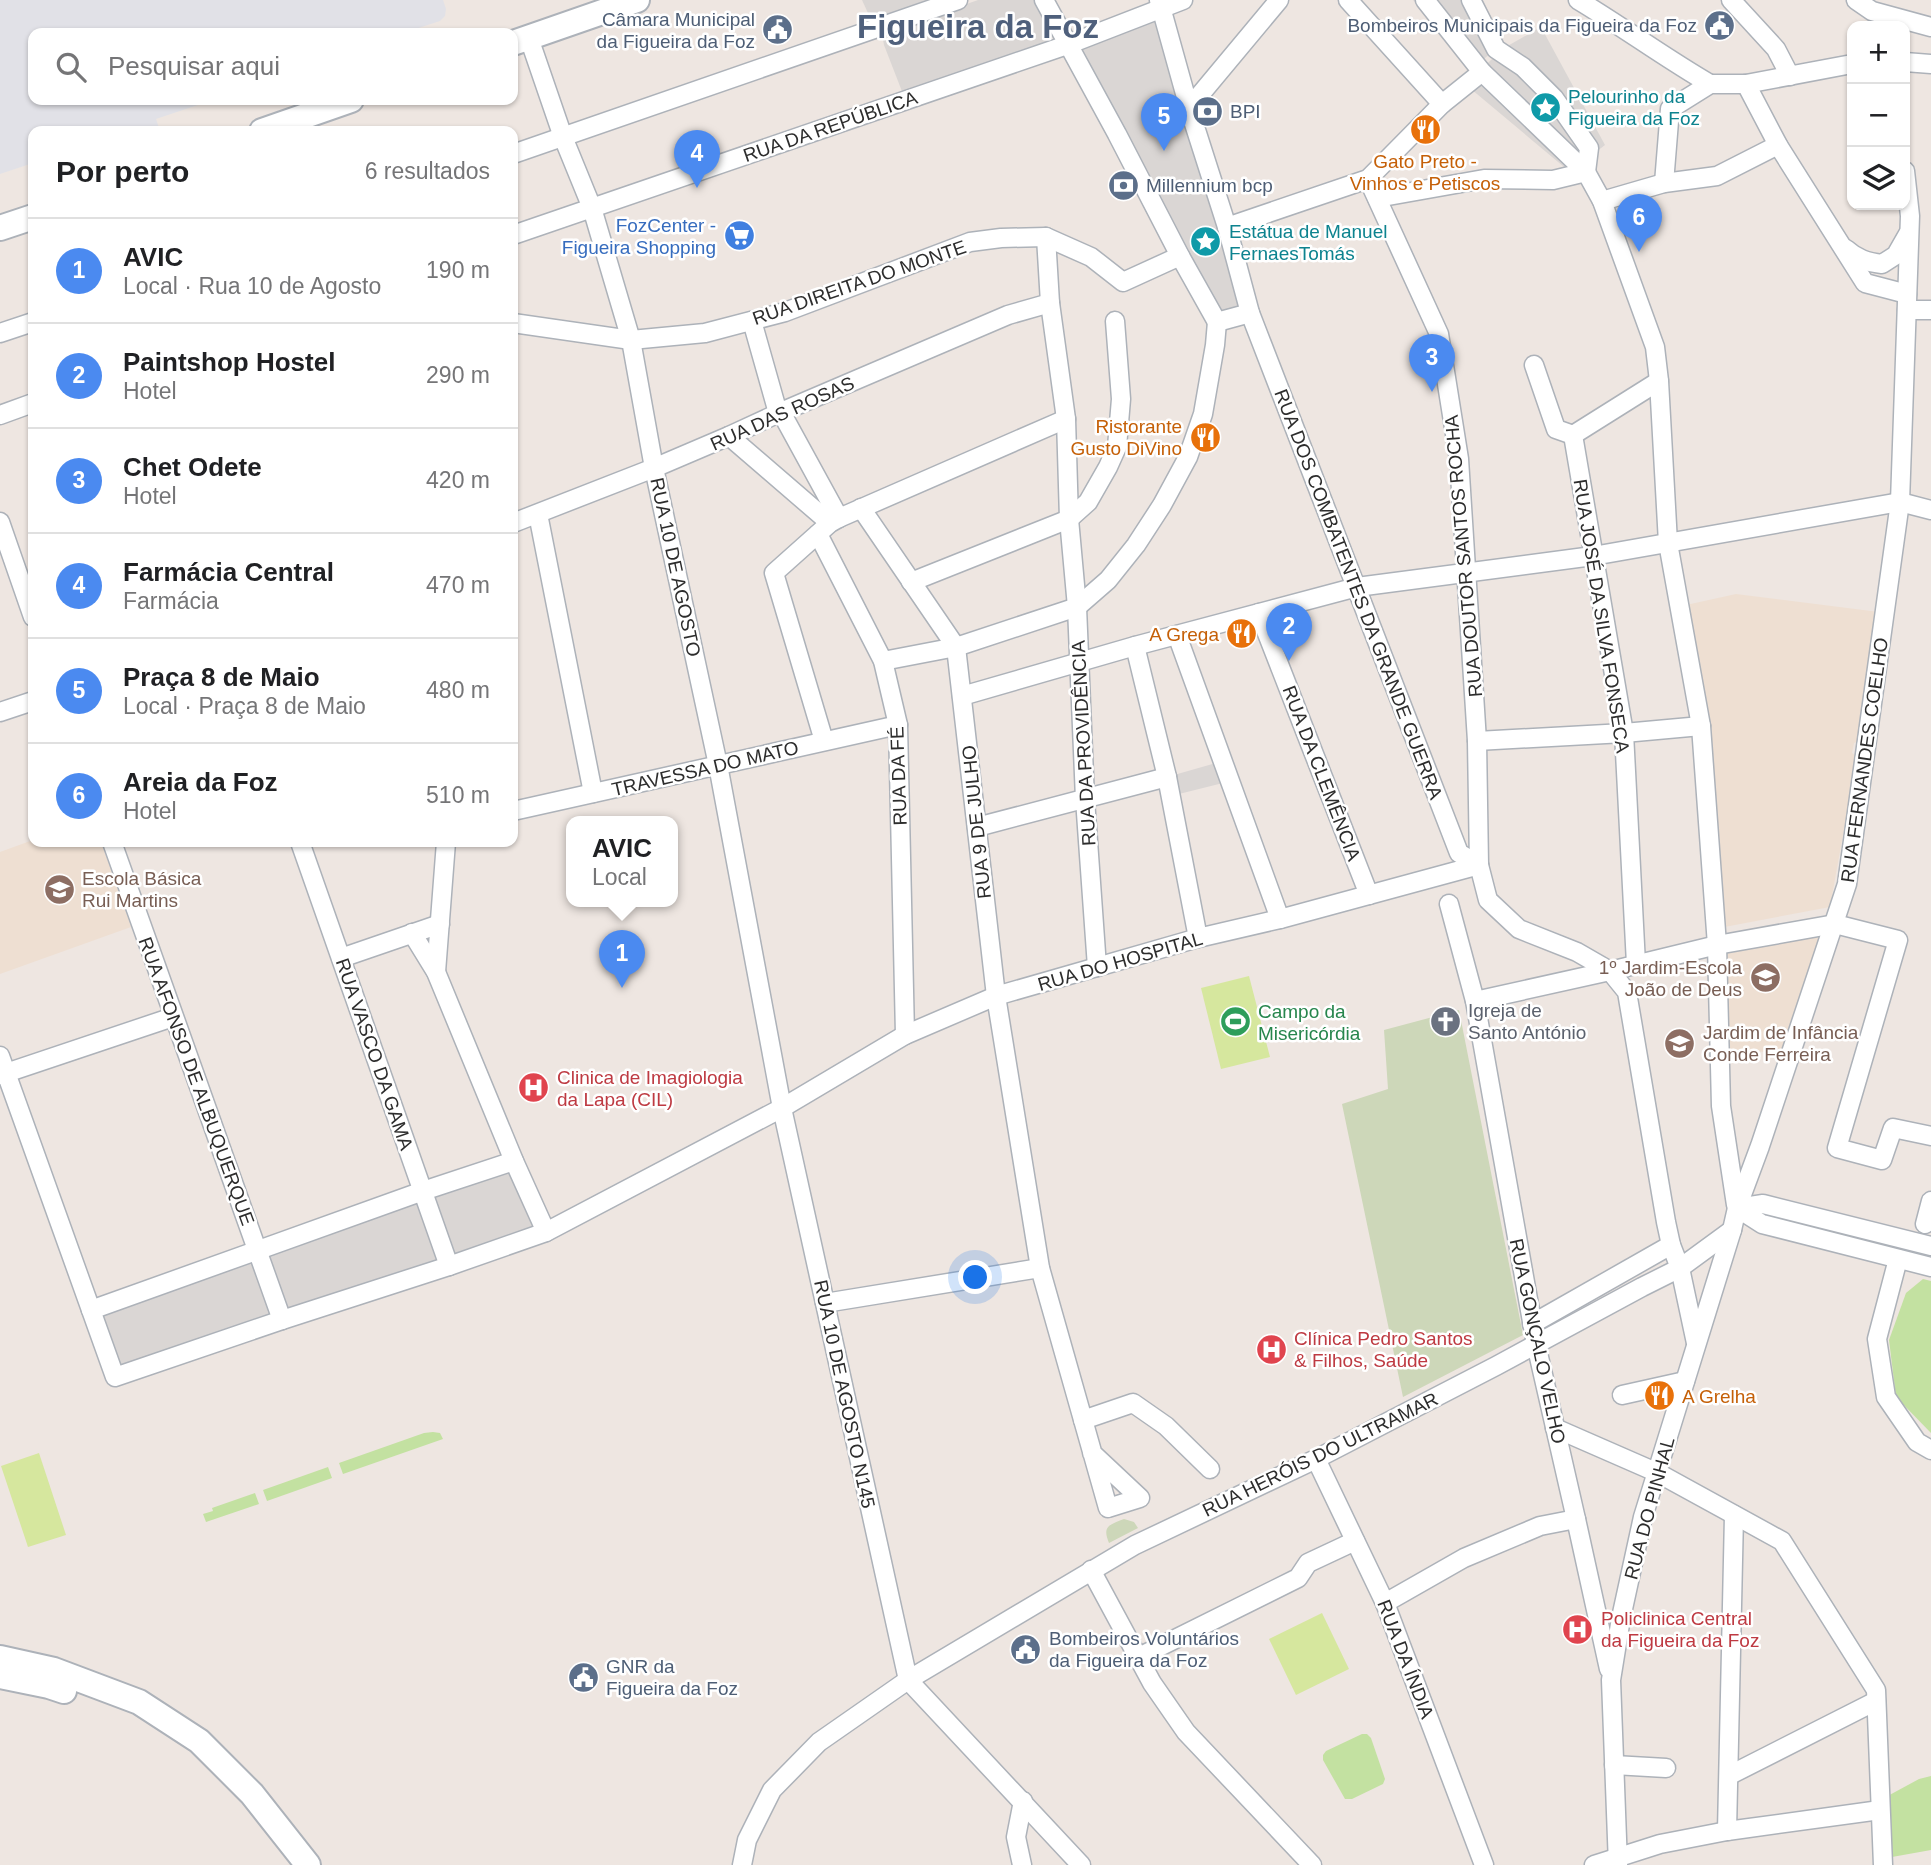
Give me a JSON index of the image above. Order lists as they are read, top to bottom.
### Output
{
  "streets": {
    "street": [
      "RUA DA REPÚBLICA",
      "RUA DIREITA DO MONTE",
      "RUA DAS ROSAS",
      "RUA DOUTOR SANTOS ROCHA",
      "RUA 10 DE AGOSTO",
      "RUA DOS COMBATENTES DA GRANDE GUERRA",
      "RUA JOSÉ DA SILVA FONSECA",
      "RUA DA PROVIDÊNCIA",
      "RUA FERNANDES COELHO",
      "TRAVESSA DO MATO",
      "RUA DA CLEMÊNCIA",
      "RUA DA FÉ",
      "RUA 9 DE JULHO",
      "RUA DO HOSPITAL",
      "RUA VASCO DA GAMA",
      "RUA AFONSO DE ALBUQUERQUE",
      "RUA GONÇALO VELHO",
      "RUA 10 DE AGOSTO N145",
      "RUA HERÓIS DO ULTRAMAR",
      "RUA DO PINHAL",
      "RUA DA ÍNDIA"
    ]
  },
  "crossings": [
    ["RUA DA REPÚBLICA", "RUA 10 DE AGOSTO"],
    ["RUA DA REPÚBLICA", "RUA DOS COMBATENTES DA GRANDE GUERRA"],
    ["RUA DIREITA DO MONTE", "RUA 10 DE AGOSTO"],
    ["RUA DIREITA DO MONTE", "RUA DA PROVIDÊNCIA"],
    ["RUA DIREITA DO MONTE", "RUA DA FÉ"],
    ["RUA DAS ROSAS", "RUA 10 DE AGOSTO"],
    ["RUA DAS ROSAS", "RUA DA PROVIDÊNCIA"],
    ["RUA DAS ROSAS", "RUA DA FÉ"],
    ["RUA DOUTOR SANTOS ROCHA", "RUA DOS COMBATENTES DA GRANDE GUERRA"],
    ["RUA DOUTOR SANTOS ROCHA", "RUA DO HOSPITAL"],
    ["RUA 10 DE AGOSTO", "TRAVESSA DO MATO"],
    ["RUA 10 DE AGOSTO", "RUA DO HOSPITAL"],
    ["RUA 10 DE AGOSTO", "RUA 10 DE AGOSTO N145"],
    ["RUA DOS COMBATENTES DA GRANDE GUERRA", "RUA DO HOSPITAL"],
    ["RUA DA PROVIDÊNCIA", "RUA DO HOSPITAL"],
    ["RUA FERNANDES COELHO", "RUA DO PINHAL"],
    ["TRAVESSA DO MATO", "RUA DA FÉ"],
    ["RUA DA CLEMÊNCIA", "RUA DO HOSPITAL"],
    ["RUA DA FÉ", "RUA DO HOSPITAL"],
    ["RUA 9 DE JULHO", "RUA DO HOSPITAL"],
    ["RUA DO HOSPITAL", "RUA VASCO DA GAMA"],
    ["RUA DO HOSPITAL", "RUA AFONSO DE ALBUQUERQUE"],
    ["RUA DO HOSPITAL", "RUA 10 DE AGOSTO N145"],
    ["RUA GONÇALO VELHO", "RUA HERÓIS DO ULTRAMAR"],
    ["RUA GONÇALO VELHO", "RUA DO PINHAL"],
    ["RUA 10 DE AGOSTO N145", "RUA HERÓIS DO ULTRAMAR"],
    ["RUA HERÓIS DO ULTRAMAR", "RUA DO PINHAL"],
    ["RUA HERÓIS DO ULTRAMAR", "RUA DA ÍNDIA"]
  ],
  "districts": ["Figueira da Foz"],
  "places": {
    "public building": [
      "Bombeiros Municipais da Figueira da Foz",
      "Câmara Municipal da Figueira da Foz",
      "Bombeiros Voluntários da Figueira da Foz",
      "GNR da Figueira da Foz"
    ],
    "place": ["Pelourinho da Figueira da Foz", "Estátua de Manuel FernaesTomás"],
    "bank": ["BPI", "Millennium bcp"],
    "restaurant": [
      "Gato Preto - Vinhos e Petiscos",
      "Ristorante Gusto DiVino",
      "A Grega",
      "A Grelha"
    ],
    "supermarket": ["FozCenter - Figueira Shopping"],
    "school or university": ["Escola Básica Rui Martins", "1º Jardim-Escola João de Deus", "Jardim de Infância Conde Ferreira"],
    "church": ["Igreja de Santo António"],
    "sports": ["Campo da Misericórdia"],
    "hospital": ["Clinica de Imagiologia da Lapa (CIL)", "Clínica Pedro Santos & Filhos, Saúde", "Policlinica Central da Figueira da Foz"]
  },
  "page": {
    "map_buttons": ["+", "−"],
    "search": "Pesquisar aqui",
    "pins": [
      "5",
      "4",
      "6",
      "3",
      "2",
      "1"
    ],
    "heading": ["Por perto", "6 resultados"],
    "list": [
      {
        "mark": "1",
        "name": "AVIC",
        "note": "Local · Rua 10 de Agosto",
        "value": "190 m"
      },
      {
        "mark": "2",
        "name": "Paintshop Hostel",
        "note": "Hotel",
        "value": "290 m"
      },
      {
        "mark": "3",
        "name": "Chet Odete",
        "note": "Hotel",
        "value": "420 m"
      },
      {
        "mark": "4",
        "name": "Farmácia Central",
        "note": "Farmácia",
        "value": "470 m"
      },
      {
        "mark": "5",
        "name": "Praça 8 de Maio",
        "note": "Local · Praça 8 de Maio",
        "value": "480 m"
      },
      {
        "mark": "6",
        "name": "Areia da Foz",
        "note": "Hotel",
        "value": "510 m"
      }
    ],
    "popup": ["AVIC", "Local"]
  }
}
